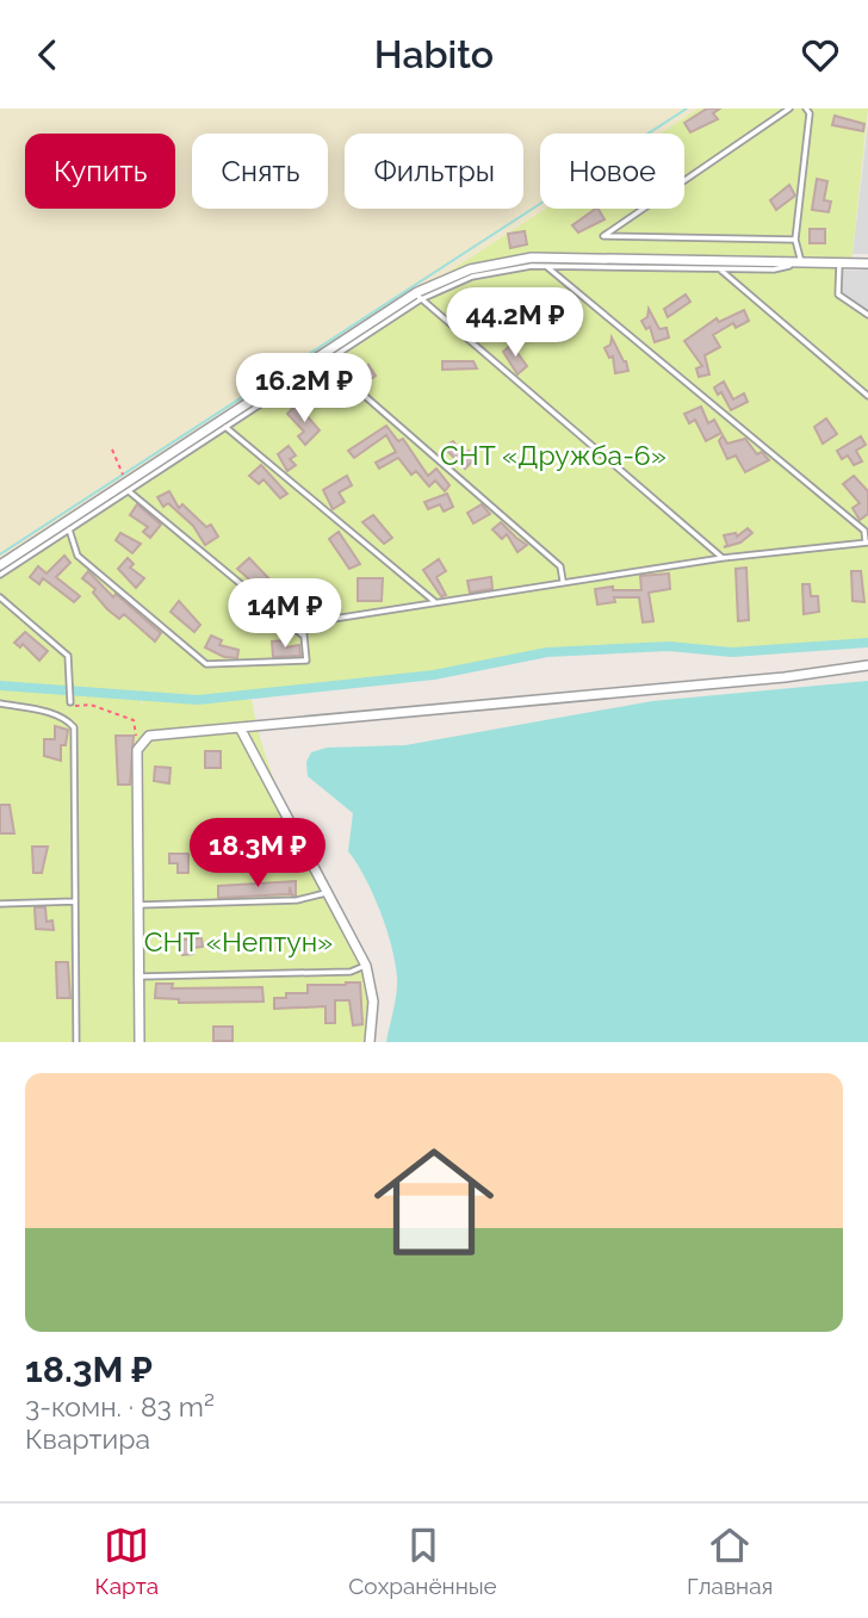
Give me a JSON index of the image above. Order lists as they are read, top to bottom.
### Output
{
  "parks": ["СНТ «Дружба-6»", "СНТ «Нептун»"],
  "page": {
    "header": "Habito",
    "chip": [
      "Купить",
      "Снять",
      "Фильтры",
      "Новое"
    ],
    "price": [
      "44.2M ₽",
      "16.2M ₽",
      "14M ₽",
      "18.3M ₽"
    ],
    "list": [
      {
        "name": "18.3M ₽",
        "note": "3-комн. · 83 m² · Квартира"
      }
    ],
    "tabs": ["Карта", "Сохранённые", "Главная"]
  }
}
